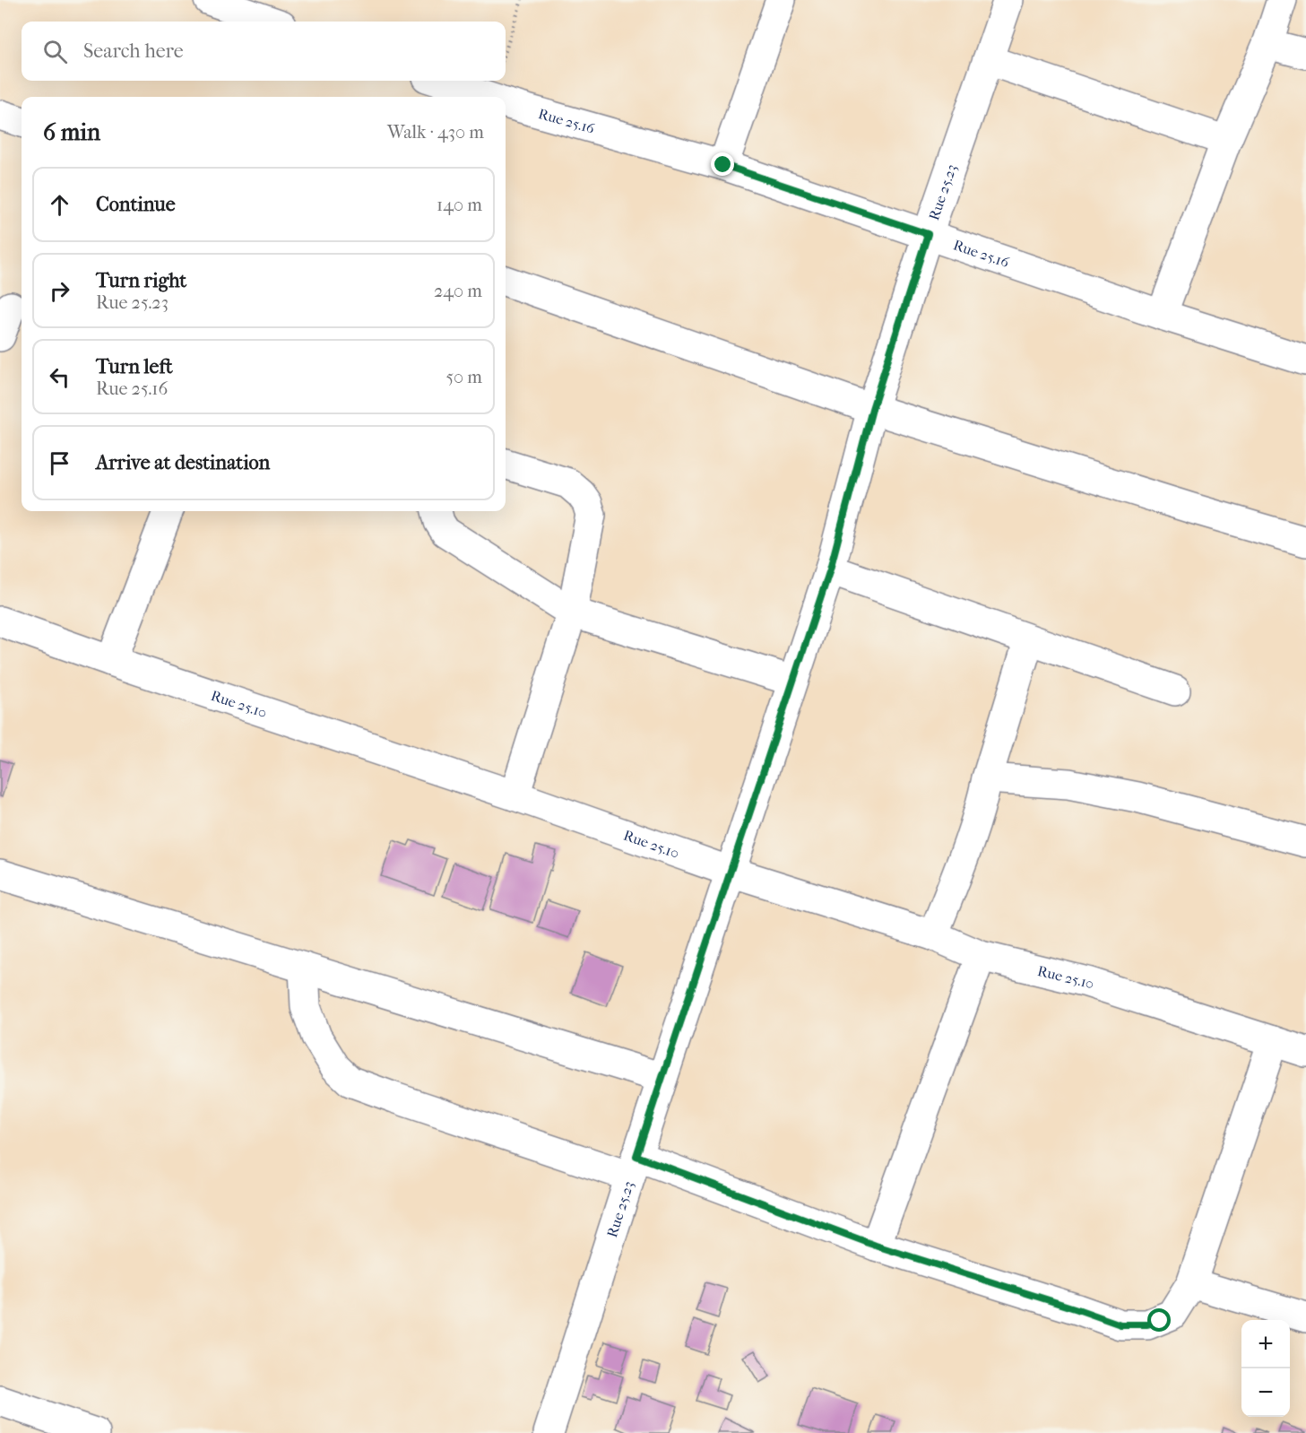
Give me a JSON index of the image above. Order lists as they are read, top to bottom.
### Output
{
  "streets": {
    "street": ["Rue 25.16", "Rue 25.23", "Rue 25.10"]
  },
  "crossings": [
    ["Rue 25.16", "Rue 25.23"],
    ["Rue 25.23", "Rue 25.10"]
  ],
  "page": {
    "search": "Search here",
    "heading": ["6 min", "Walk · 430 m"],
    "list": [
      ["Continue", "140 m"],
      ["Turn right", "Rue 25.23", "240 m"],
      ["Turn left", "Rue 25.16", "50 m"],
      "Arrive at destination"
    ],
    "map_buttons": ["+", "−"]
  }
}
